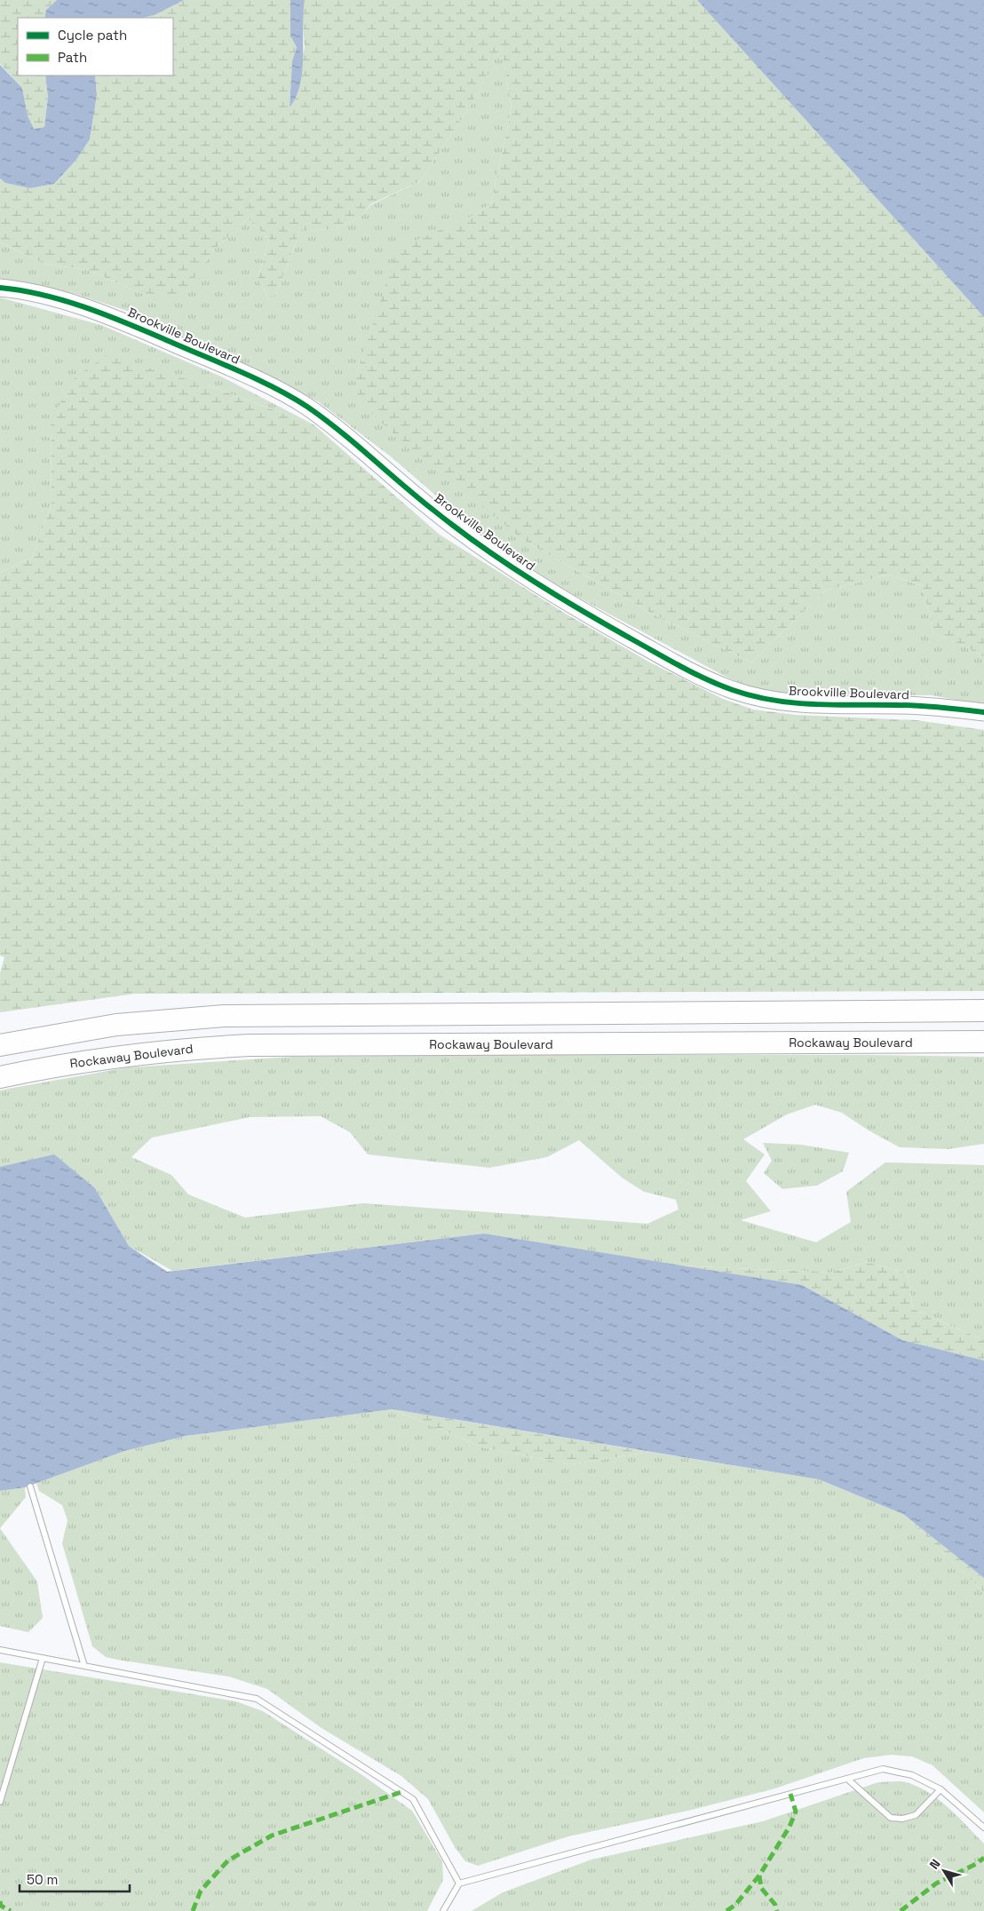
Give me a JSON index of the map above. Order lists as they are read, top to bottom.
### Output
{
  "streets": {
    "highway": ["Rockaway Boulevard"],
    "street": ["Brookville Boulevard"]
  },
  "legend": ["Cycle path", "Path"],
  "scale_bar": "50 m",
  "north": "top left"
}
